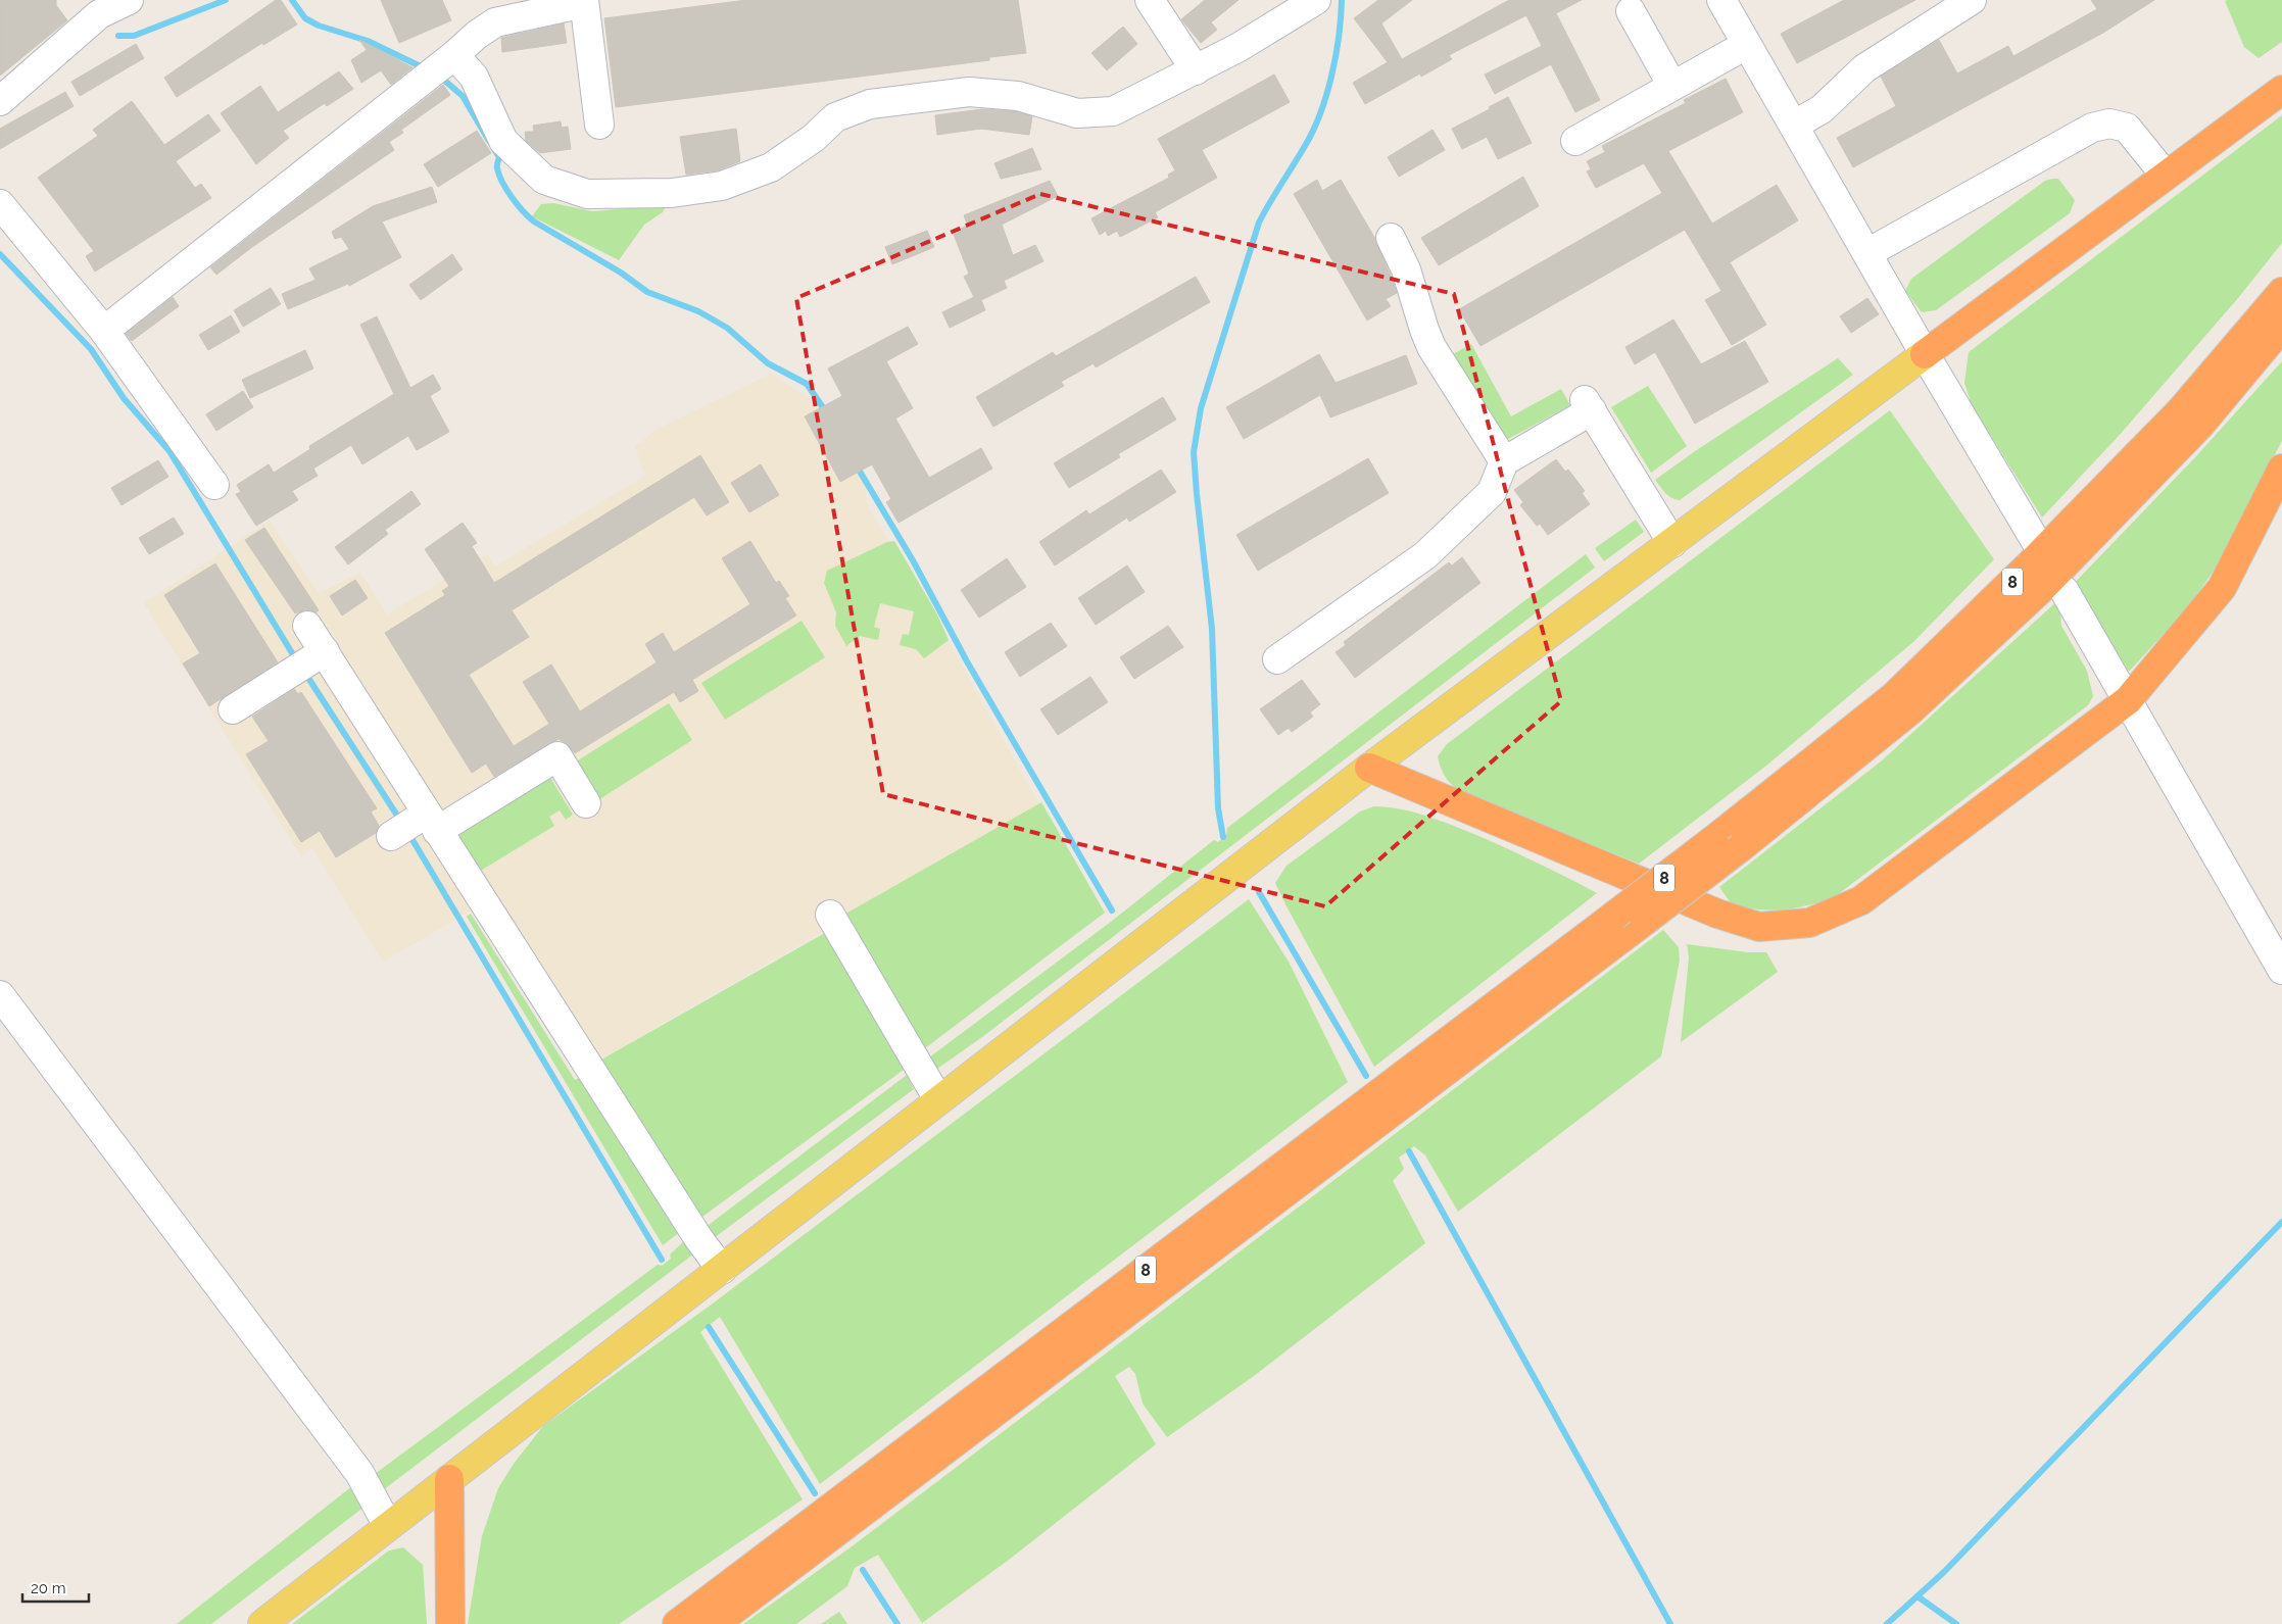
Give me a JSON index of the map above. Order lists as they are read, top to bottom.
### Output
{
  "streets": {
    "highway": ["8"]
  },
  "scale_bar": "20 m"
}
